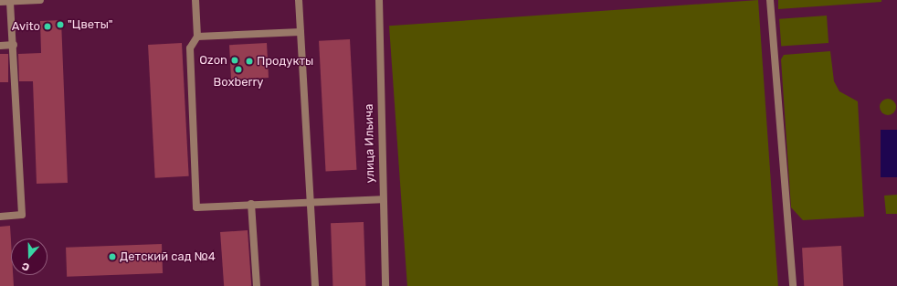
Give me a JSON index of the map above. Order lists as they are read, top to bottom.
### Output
{
  "streets": {
    "street": ["улица Ильича"]
  },
  "places": [
    "\"Цветы\"",
    "Avito",
    "Ozon",
    "Продукты",
    "Boxberry",
    "Детский сад №4"
  ],
  "north": "bottom"
}
